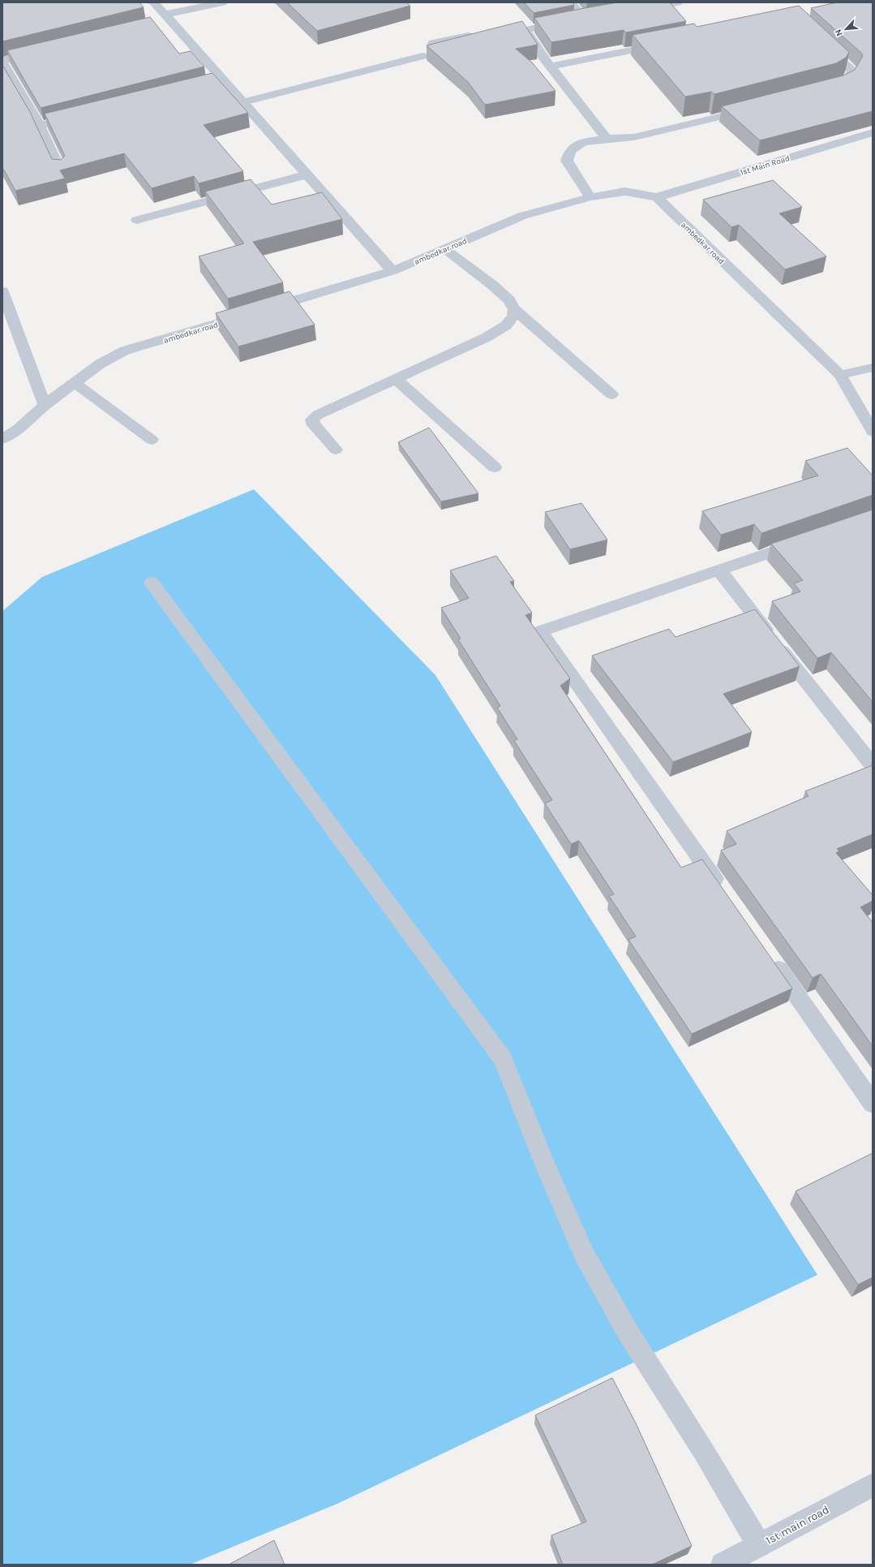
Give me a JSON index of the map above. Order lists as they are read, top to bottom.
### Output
{
  "streets": {
    "street": ["1st Main Road", "ambedkar road", "1st main road"]
  },
  "crossings": [
    ["1st Main Road", "ambedkar road"]
  ],
  "north": "bottom left"
}
